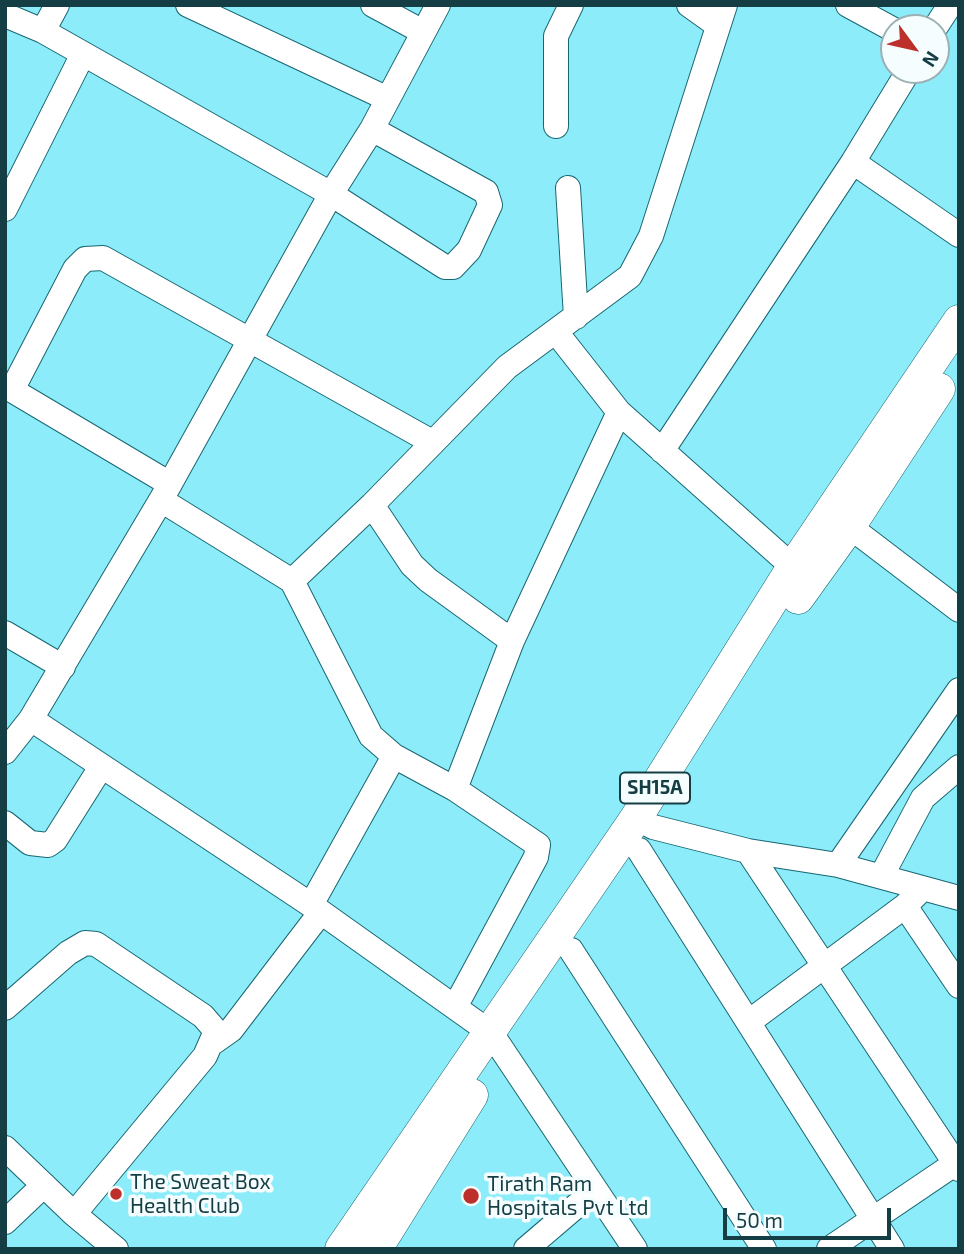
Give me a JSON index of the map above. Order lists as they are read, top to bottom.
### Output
{
  "streets": {
    "main road": ["SH15A"]
  },
  "places": ["The Sweat Box Health Club", "Tirath Ram Hospitals Pvt Ltd"],
  "scale_bar": "50 m",
  "north": "bottom right"
}
